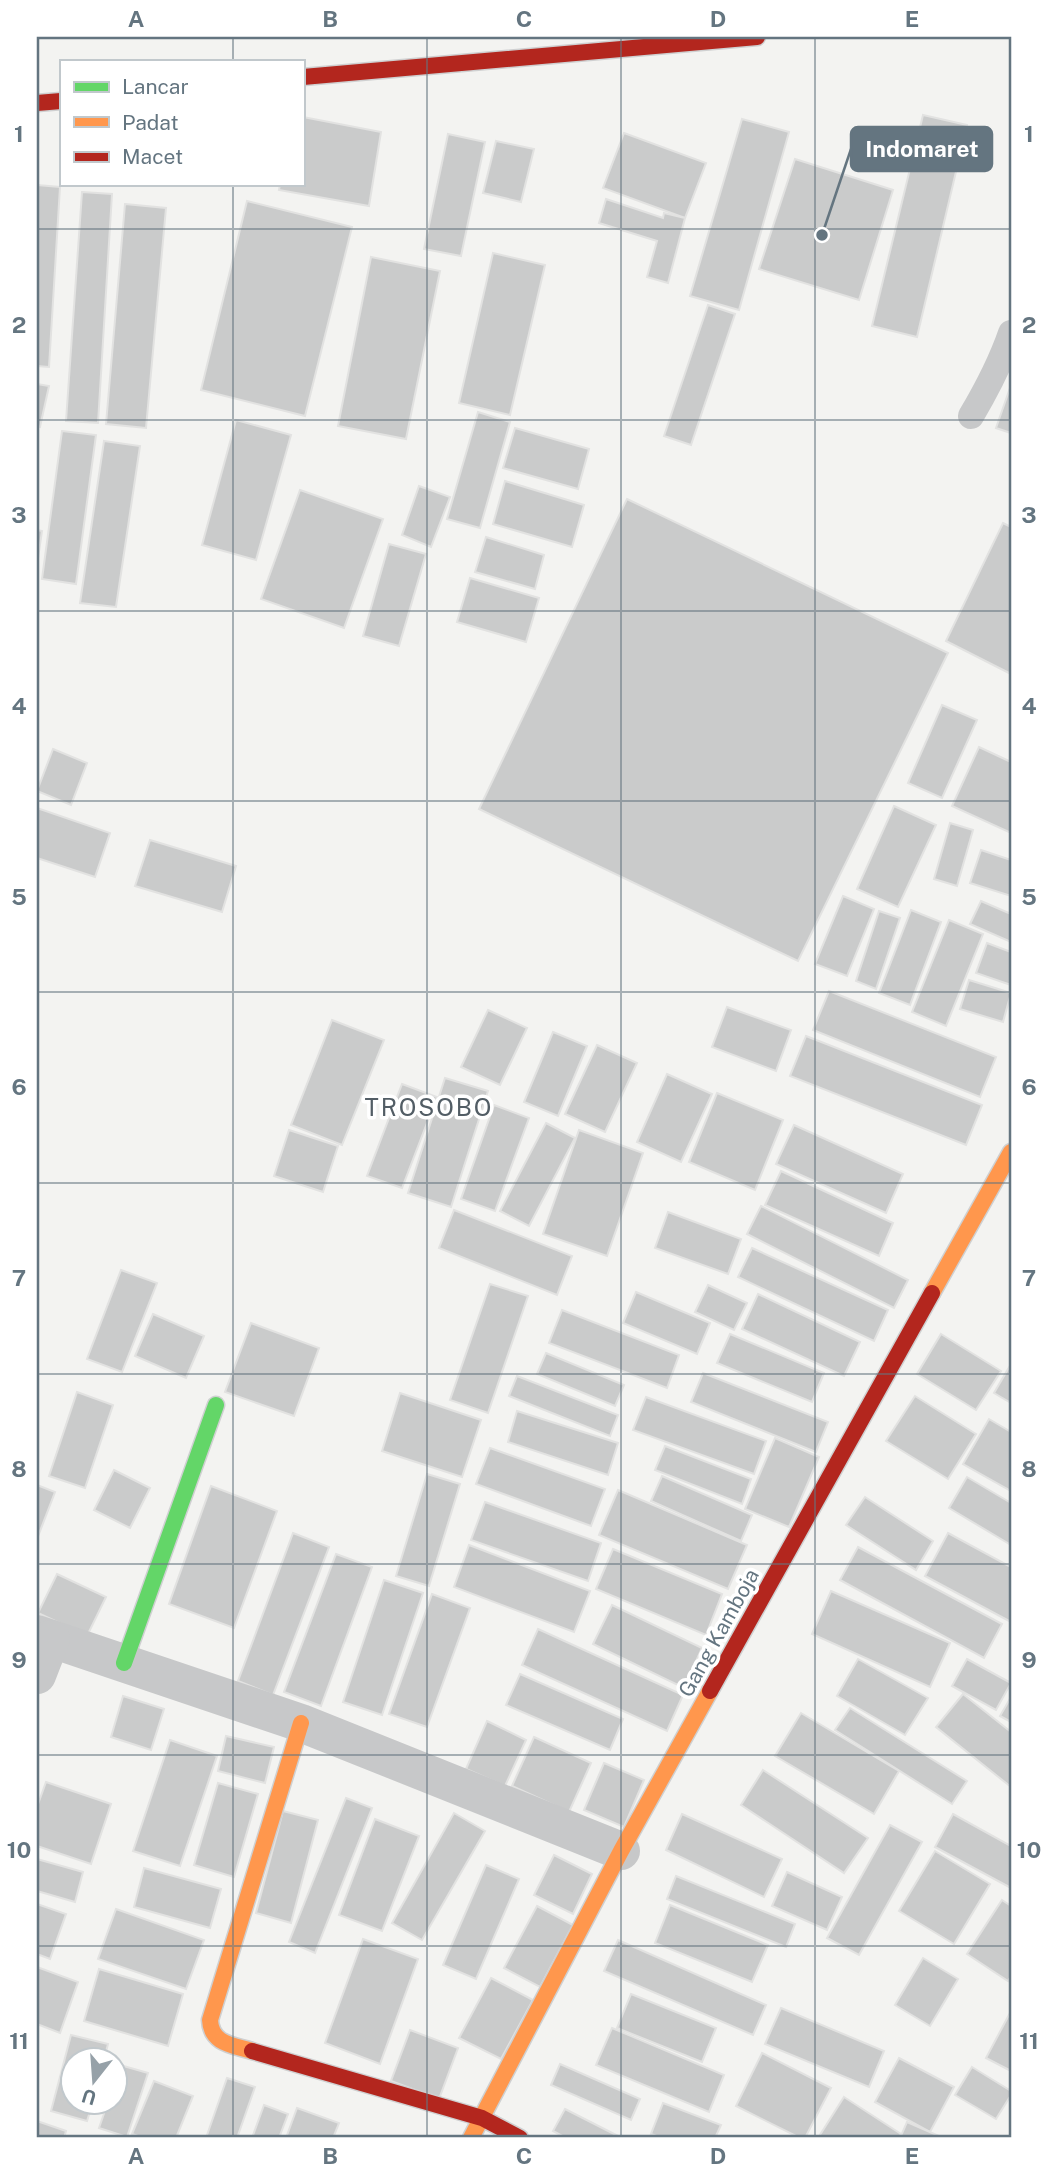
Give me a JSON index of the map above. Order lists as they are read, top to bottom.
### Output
{
  "streets": {
    "main road": ["Gang Kamboja"]
  },
  "districts": ["TROSOBO"],
  "places": ["Indomaret"],
  "legend": ["Lancar", "Padat", "Macet"],
  "north": "bottom",
  "grid": {
    "columns": [
      "A",
      "B",
      "C",
      "D",
      "E"
    ],
    "rows": [
      "1",
      "2",
      "3",
      "4",
      "5",
      "6",
      "7",
      "8",
      "9",
      "10",
      "11"
    ]
  }
}
